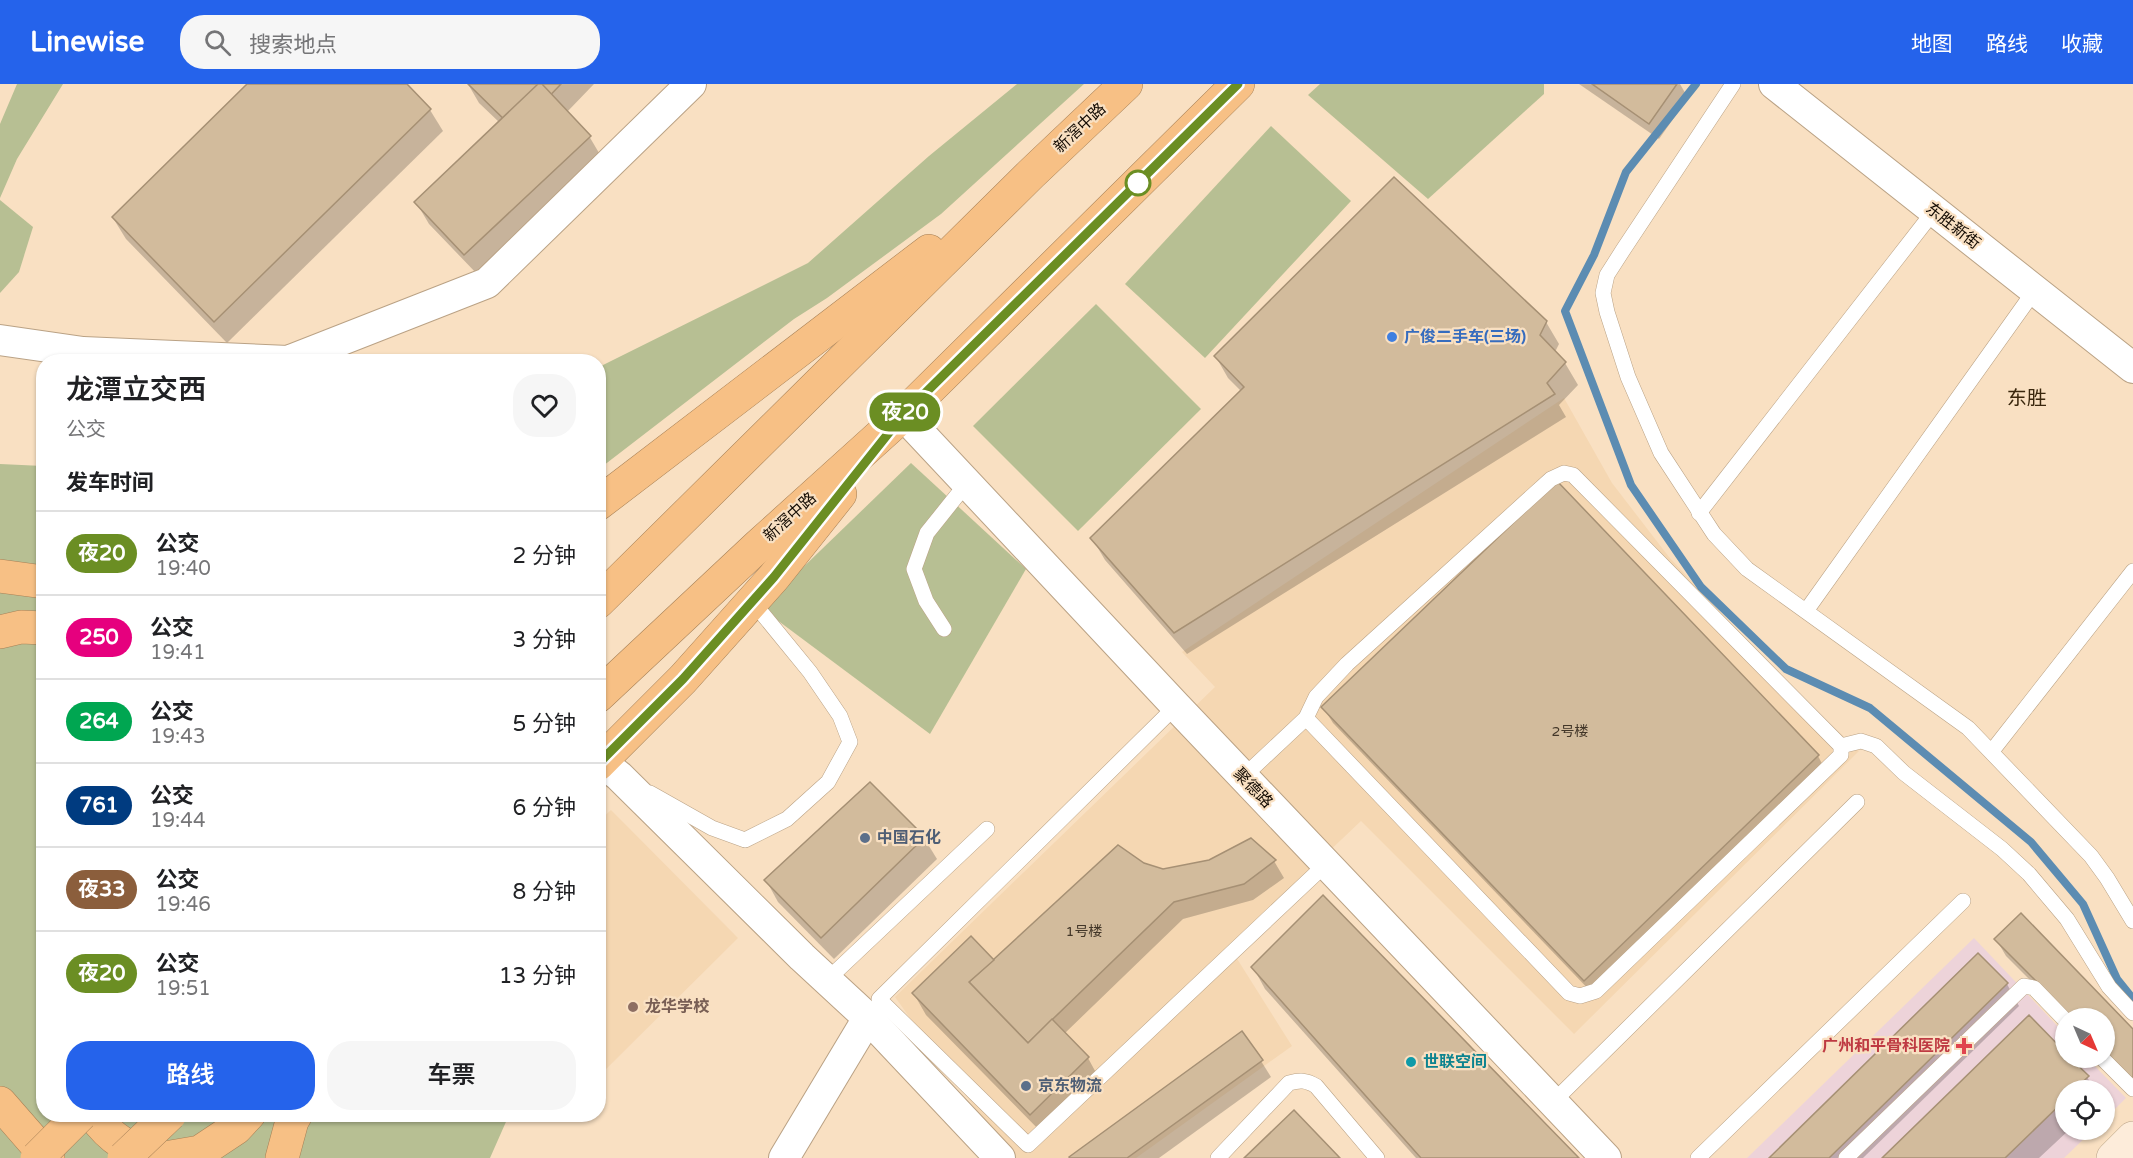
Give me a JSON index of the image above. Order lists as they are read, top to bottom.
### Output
{
  "streets": {
    "highway": ["新滘中路"],
    "street": ["东胜新街", "聚德路"]
  },
  "crossings": [
    ["新滘中路", "聚德路"]
  ],
  "districts": ["东胜"],
  "places": {
    "other": [
      "广俊二手车(三场)",
      "中国石化",
      "龙华学校",
      "世联空间",
      "京东物流"
    ],
    "health": ["广州和平骨科医院"]
  },
  "lines": ["bus line 夜20"],
  "house_numbers": ["2号楼", "1号楼"],
  "north": "bottom right",
  "page": {
    "header": "Linewise",
    "search": "搜索地点",
    "nav": ["地图", "路线", "收藏"],
    "on_map": "夜20",
    "heading": [
      ["龙潭立交西", "公交"],
      "发车时间"
    ],
    "list": [
      {
        "mark": "夜20",
        "name": "公交",
        "note": "19:40",
        "value": "2 分钟"
      },
      {
        "mark": "250",
        "name": "公交",
        "note": "19:41",
        "value": "3 分钟"
      },
      {
        "mark": "264",
        "name": "公交",
        "note": "19:43",
        "value": "5 分钟"
      },
      {
        "mark": "761",
        "name": "公交",
        "note": "19:44",
        "value": "6 分钟"
      },
      {
        "mark": "夜33",
        "name": "公交",
        "note": "19:46",
        "value": "8 分钟"
      },
      {
        "mark": "夜20",
        "name": "公交",
        "note": "19:51",
        "value": "13 分钟"
      }
    ],
    "buttons": ["路线", "车票"]
  }
}
